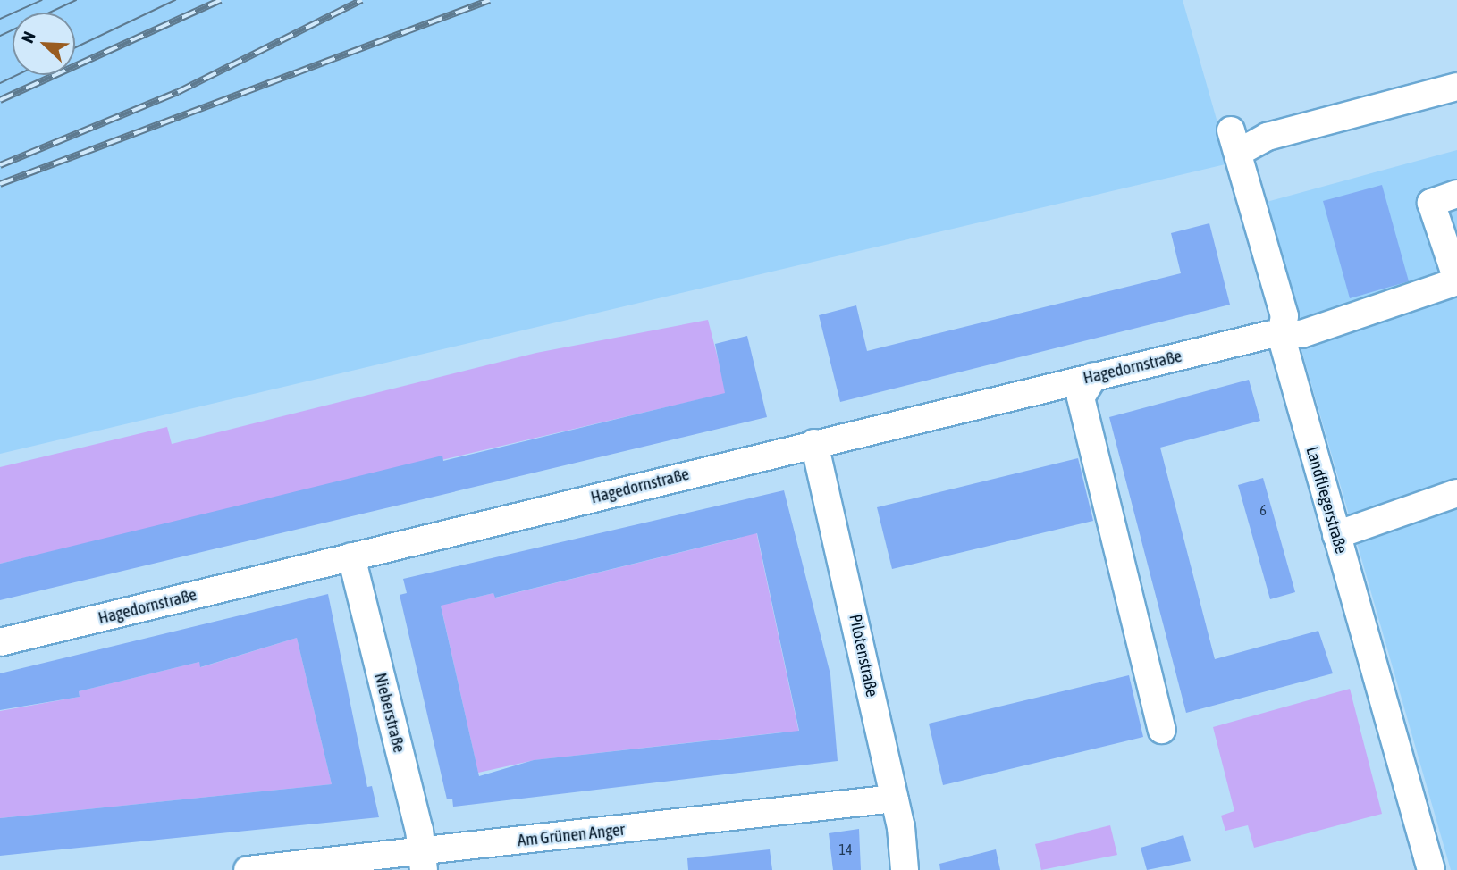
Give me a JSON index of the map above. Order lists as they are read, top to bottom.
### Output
{
  "streets": {
    "street": [
      "Hagedornstraße",
      "Landfliegerstraße",
      "Pilotenstraße",
      "Nieberstraße",
      "Am Grünen Anger"
    ]
  },
  "crossings": [
    ["Hagedornstraße", "Landfliegerstraße"],
    ["Hagedornstraße", "Pilotenstraße"],
    ["Hagedornstraße", "Nieberstraße"],
    ["Pilotenstraße", "Am Grünen Anger"],
    ["Nieberstraße", "Am Grünen Anger"]
  ],
  "house_numbers": ["6", "14"],
  "north": "top left"
}
